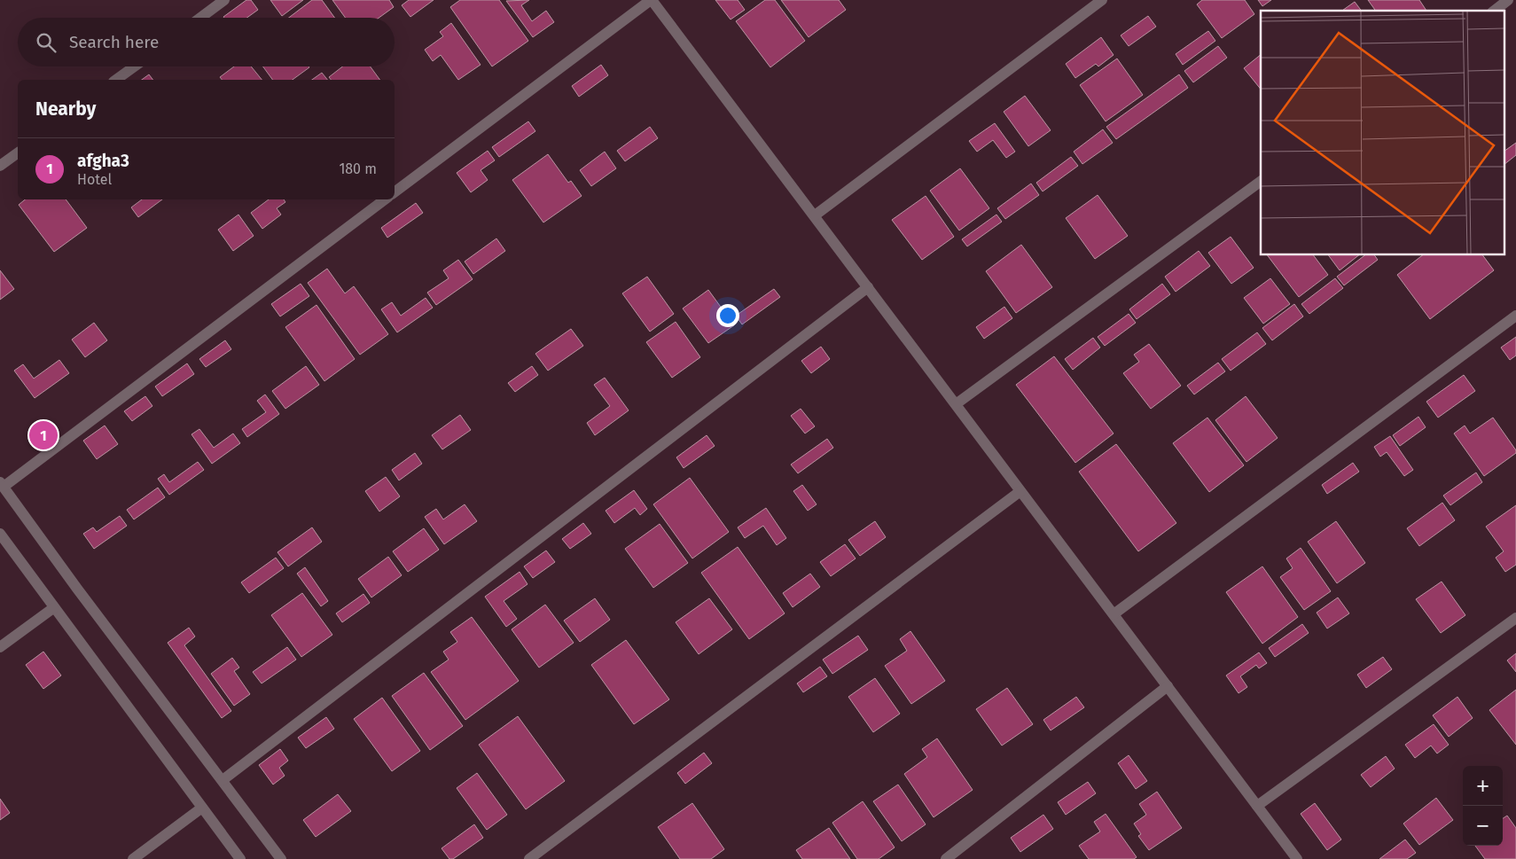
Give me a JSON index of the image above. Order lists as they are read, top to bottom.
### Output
{
  "page": {
    "search": "Search here",
    "heading": "Nearby",
    "list": [
      {
        "mark": "1",
        "name": "afgha3",
        "note": "Hotel",
        "value": "180 m"
      }
    ],
    "pins": "1",
    "map_buttons": ["+", "−"]
  }
}
